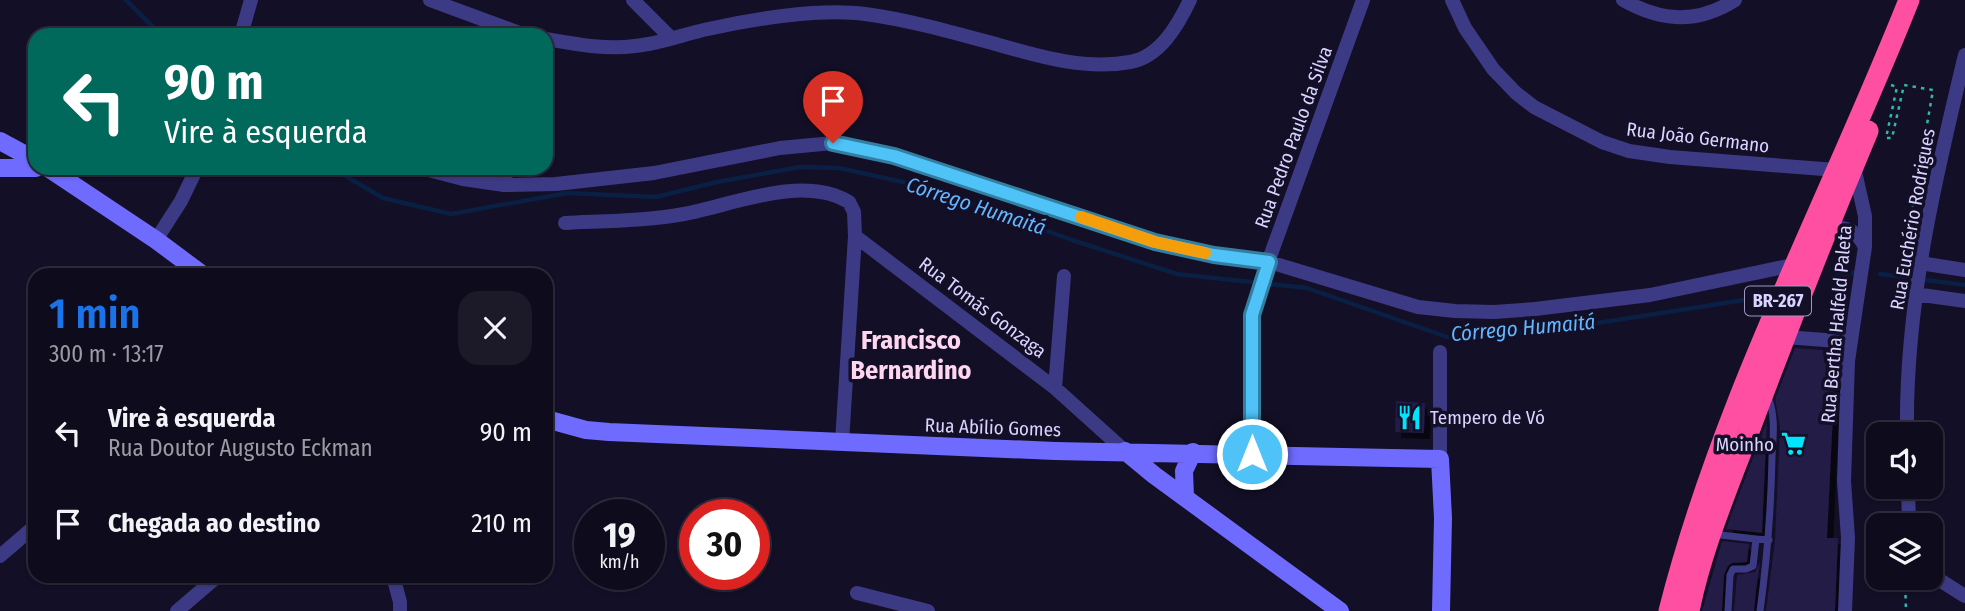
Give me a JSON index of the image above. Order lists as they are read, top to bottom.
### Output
{
  "streets": {
    "highway": ["BR-267"],
    "street": [
      "Rua Pedro Paulo da Silva",
      "Rua João Germano",
      "Rua Euchério Rodrigues",
      "Rua Tomás Gonzaga",
      "Rua Bertha Halfeld Paleta",
      "Rua Abílio Gomes"
    ]
  },
  "crossings": [
    ["Rua Pedro Paulo da Silva", "Rua Abílio Gomes"],
    ["Rua João Germano", "BR-267"],
    ["Rua João Germano", "Rua Bertha Halfeld Paleta"],
    ["BR-267", "Rua Bertha Halfeld Paleta"],
    ["Rua Tomás Gonzaga", "Rua Abílio Gomes"]
  ],
  "districts": ["Francisco Bernardino"],
  "water": ["Córrego Humaitá"],
  "places": {
    "restaurant": ["Tempero de Vó"],
    "supermarket": ["Moinho"]
  },
  "page": {
    "turn": ["90 m", "Vire à esquerda"],
    "heading": ["1 min", "300 m · 13:17"],
    "list": [
      {
        "name": "Vire à esquerda",
        "note": "Rua Doutor Augusto Eckman",
        "value": "90 m"
      },
      {
        "name": "Chegada ao destino",
        "value": "210 m"
      }
    ],
    "speed": "19 km/h",
    "limit": "30"
  }
}
